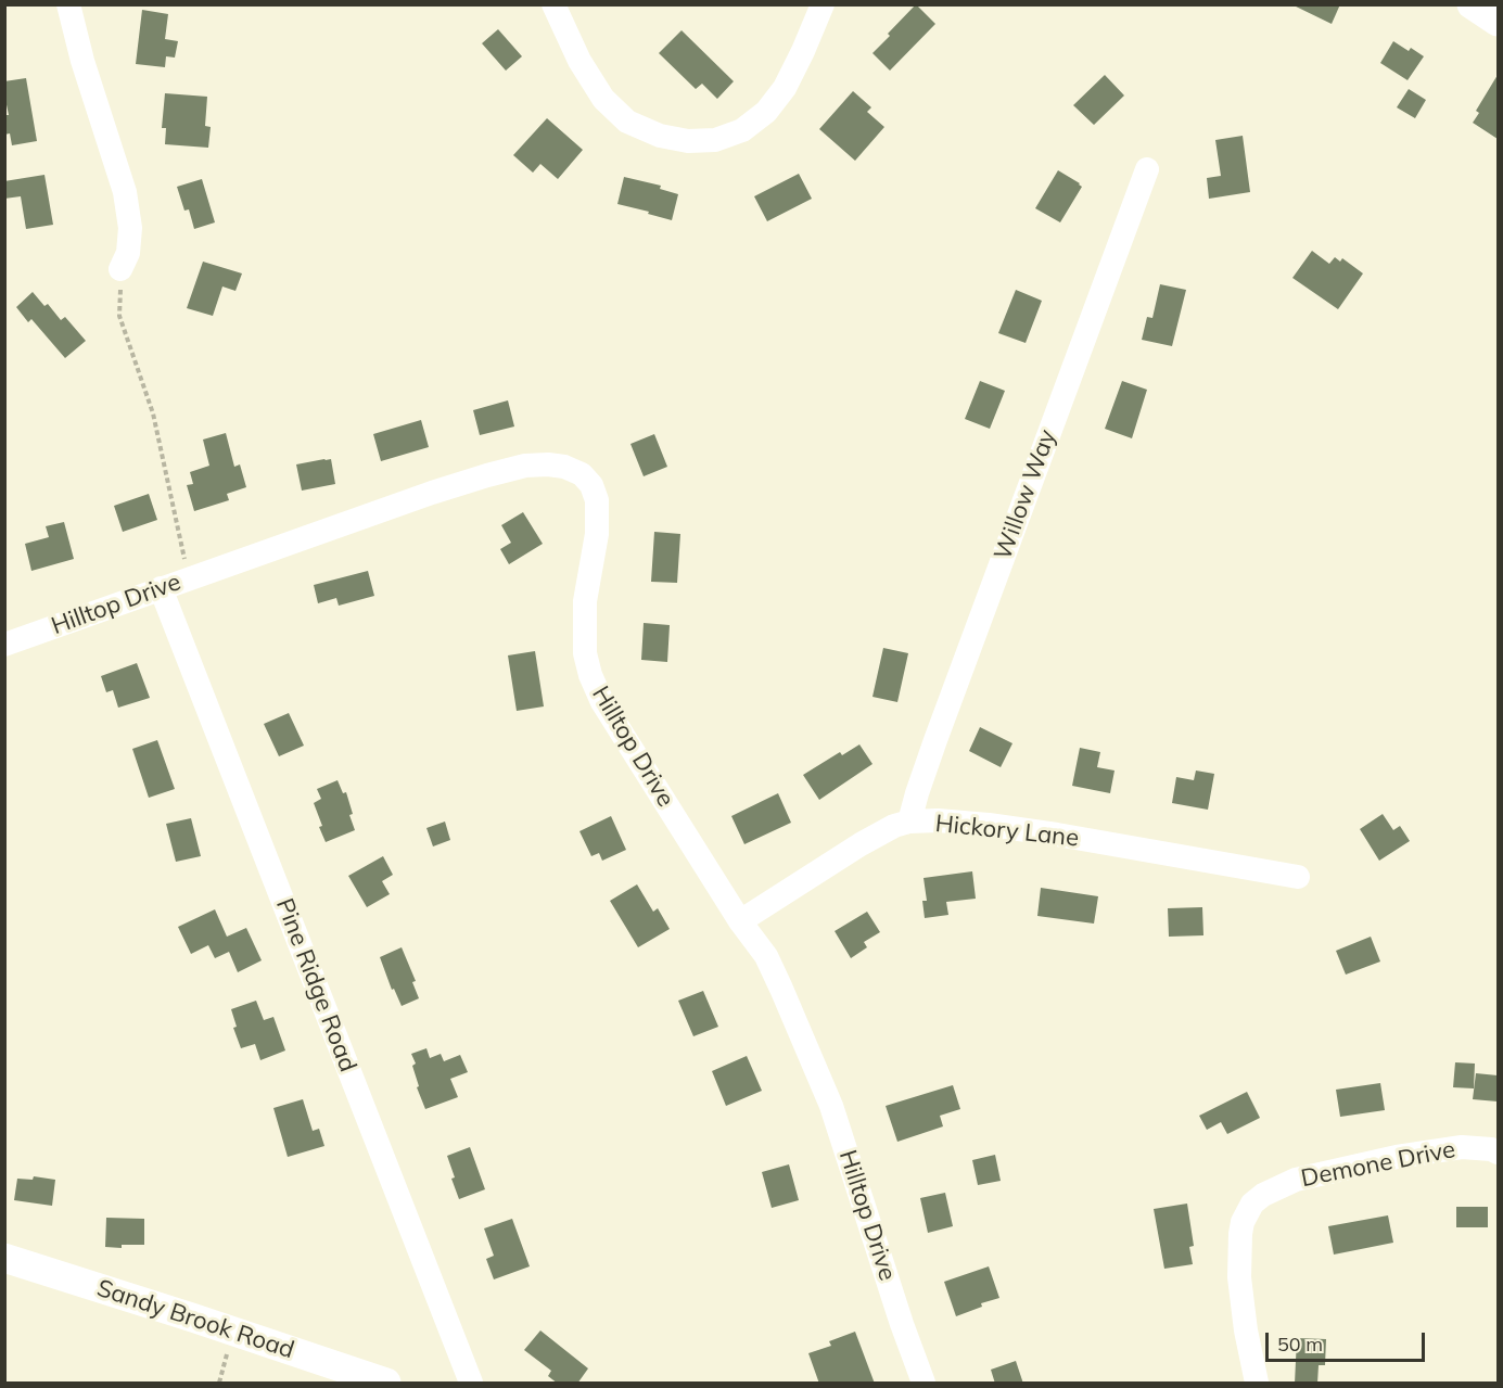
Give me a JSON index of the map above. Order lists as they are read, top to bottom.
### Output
{
  "streets": {
    "street": [
      "Willow Way",
      "Hilltop Drive",
      "Hickory Lane",
      "Pine Ridge Road",
      "Demone Drive",
      "Sandy Brook Road"
    ]
  },
  "crossings": [
    ["Willow Way", "Hickory Lane"],
    ["Hilltop Drive", "Hickory Lane"],
    ["Hilltop Drive", "Pine Ridge Road"]
  ],
  "scale_bar": "50 m"
}
